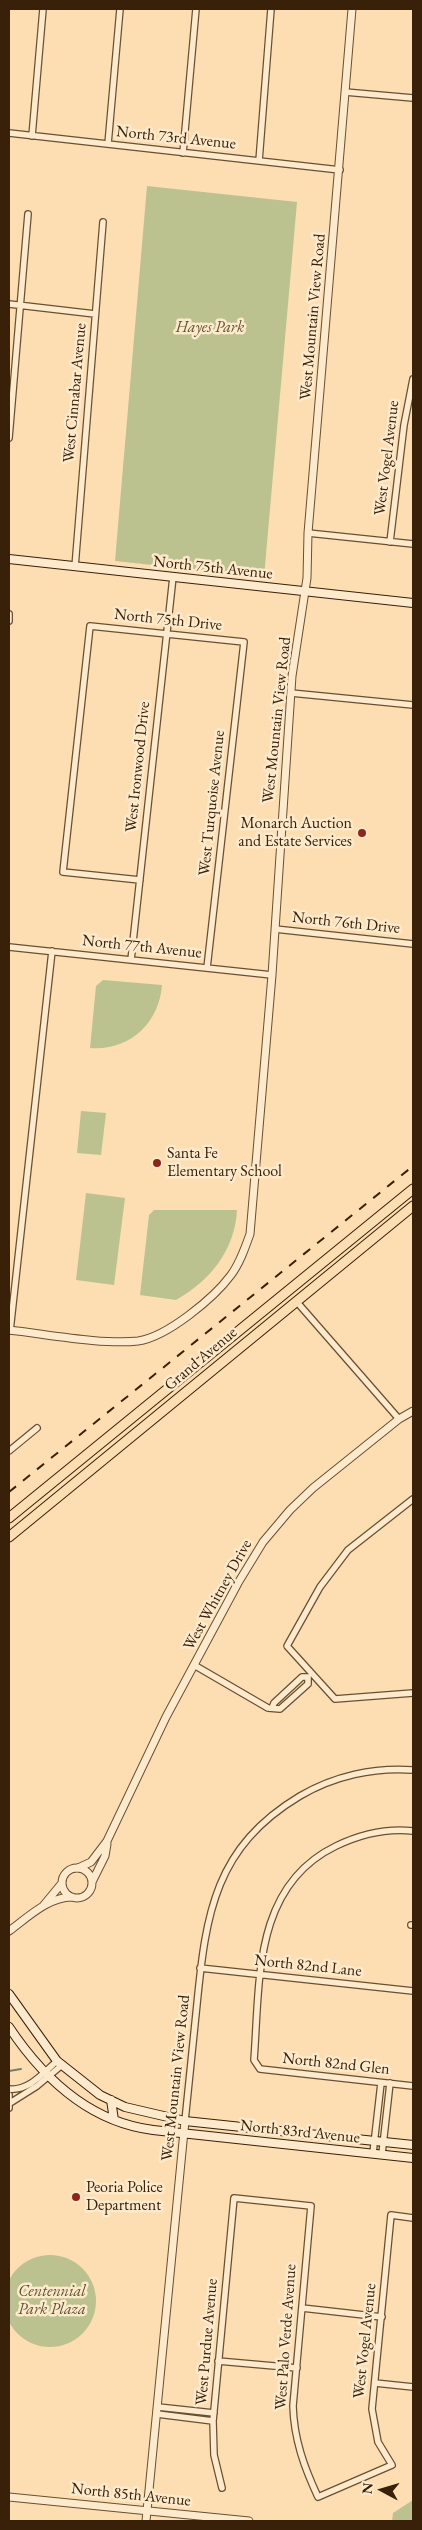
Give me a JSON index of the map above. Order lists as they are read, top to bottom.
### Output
{
  "streets": {
    "highway": ["Grand Avenue"],
    "main road": ["North 75th Avenue", "North 83rd Avenue"],
    "street": [
      "North 73rd Avenue",
      "West Mountain View Road",
      "West Cinnabar Avenue",
      "West Vogel Avenue",
      "North 75th Drive",
      "West Ironwood Drive",
      "West Turquoise Avenue",
      "North 76th Drive",
      "North 77th Avenue",
      "West Whitney Drive",
      "North 82nd Lane",
      "North 82nd Glen",
      "West Palo Verde Avenue",
      "West Purdue Avenue",
      "North 85th Avenue"
    ]
  },
  "crossings": [
    ["North 73rd Avenue", "West Mountain View Road"],
    ["West Mountain View Road", "North 75th Avenue"],
    ["West Mountain View Road", "North 76th Drive"],
    ["West Mountain View Road", "North 77th Avenue"],
    ["West Mountain View Road", "North 82nd Lane"],
    ["West Mountain View Road", "North 83rd Avenue"],
    ["West Mountain View Road", "North 85th Avenue"],
    ["West Cinnabar Avenue", "North 75th Avenue"],
    ["West Vogel Avenue", "West Palo Verde Avenue"],
    ["North 75th Avenue", "West Ironwood Drive"],
    ["North 75th Drive", "West Ironwood Drive"],
    ["North 75th Drive", "West Turquoise Avenue"],
    ["West Ironwood Drive", "North 77th Avenue"],
    ["West Turquoise Avenue", "North 77th Avenue"],
    ["North 82nd Lane", "North 82nd Glen"],
    ["West Palo Verde Avenue", "West Purdue Avenue"]
  ],
  "parks": ["Hayes Park", "Centennial Park Plaza"],
  "places": ["Monarch Auction and Estate Services", "Santa Fe Elementary School", "Peoria Police Department"],
  "north": "left"
}
